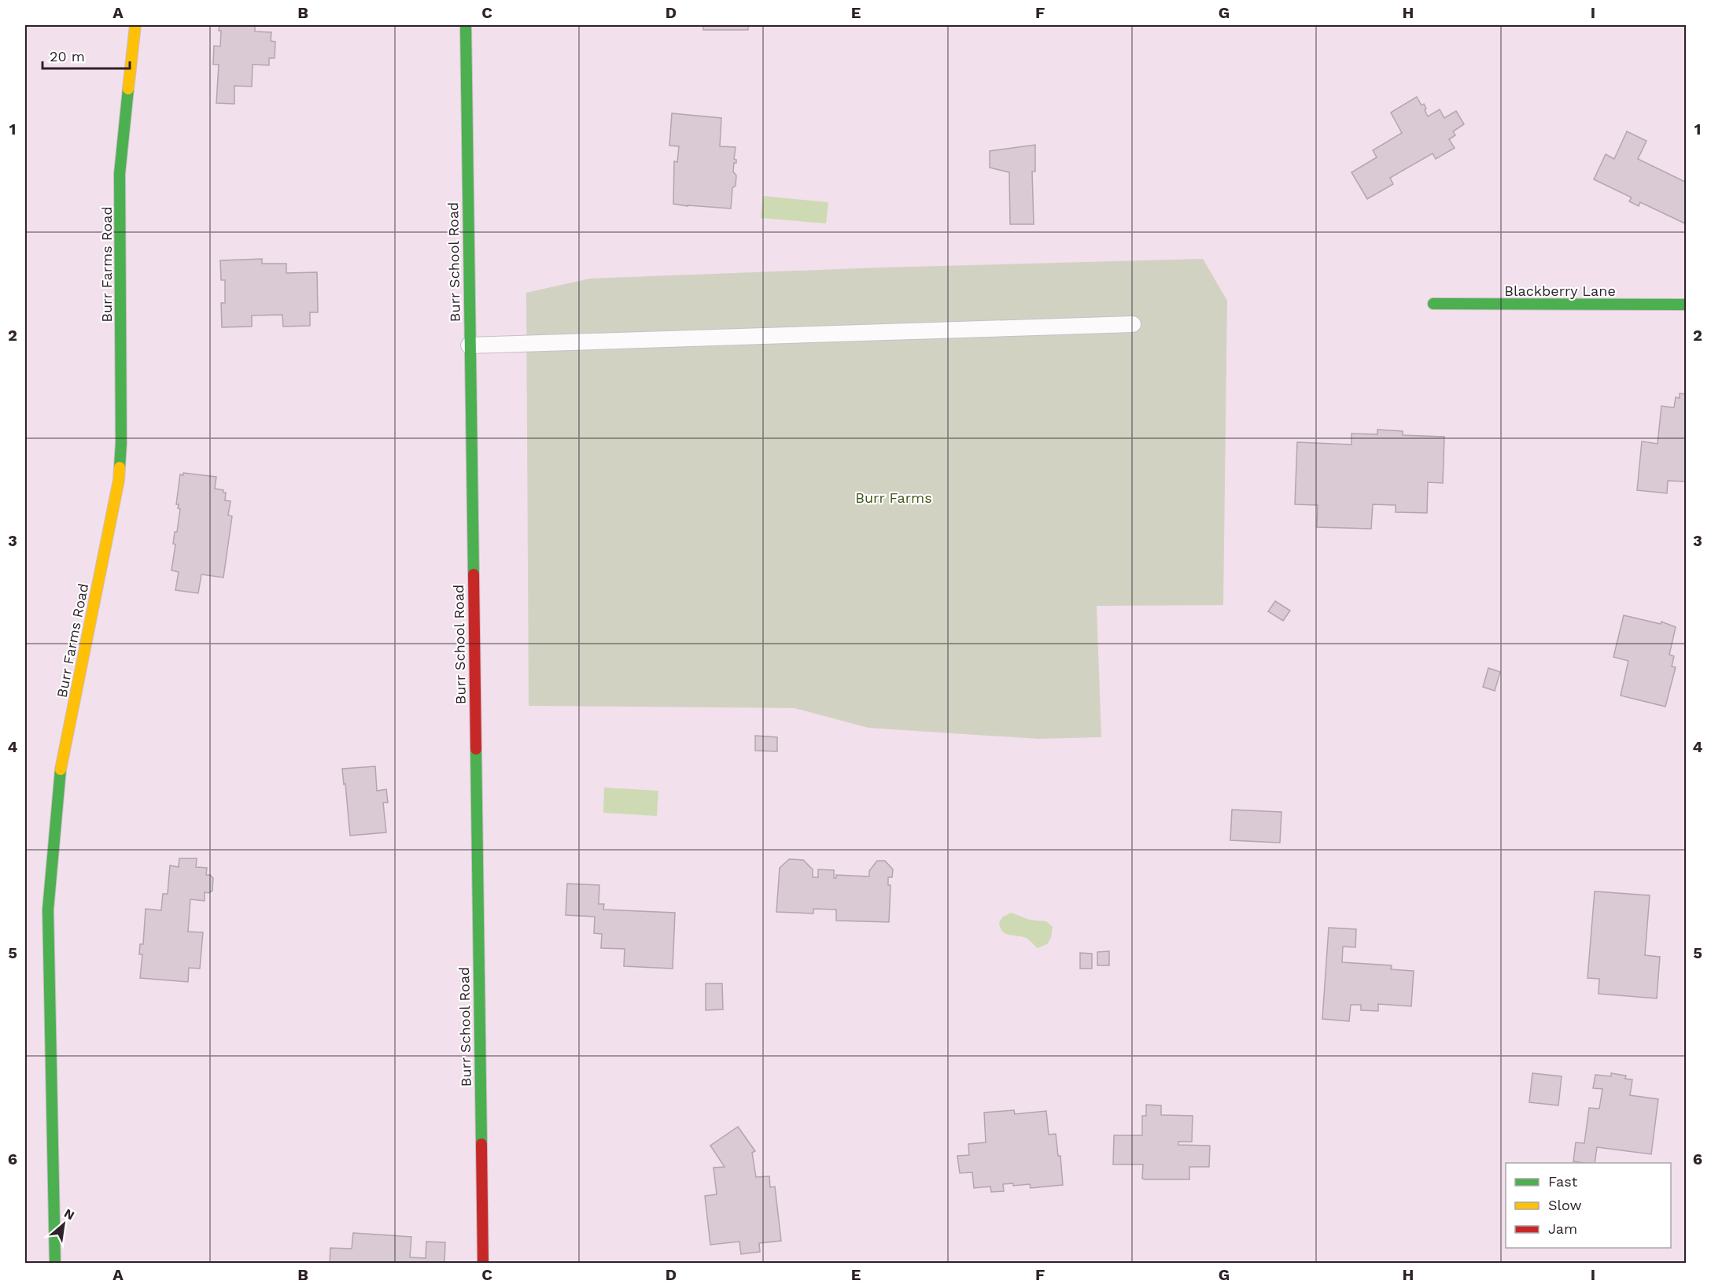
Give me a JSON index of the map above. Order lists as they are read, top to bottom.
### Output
{
  "streets": {
    "street": ["Burr School Road", "Burr Farms Road", "Blackberry Lane"]
  },
  "parks": ["Burr Farms"],
  "legend": ["Fast", "Slow", "Jam"],
  "scale_bar": "20 m",
  "north": "top right",
  "grid": {
    "columns": [
      "A",
      "B",
      "C",
      "D",
      "E",
      "F",
      "G",
      "H",
      "I"
    ],
    "rows": [
      "1",
      "2",
      "3",
      "4",
      "5",
      "6"
    ]
  }
}
